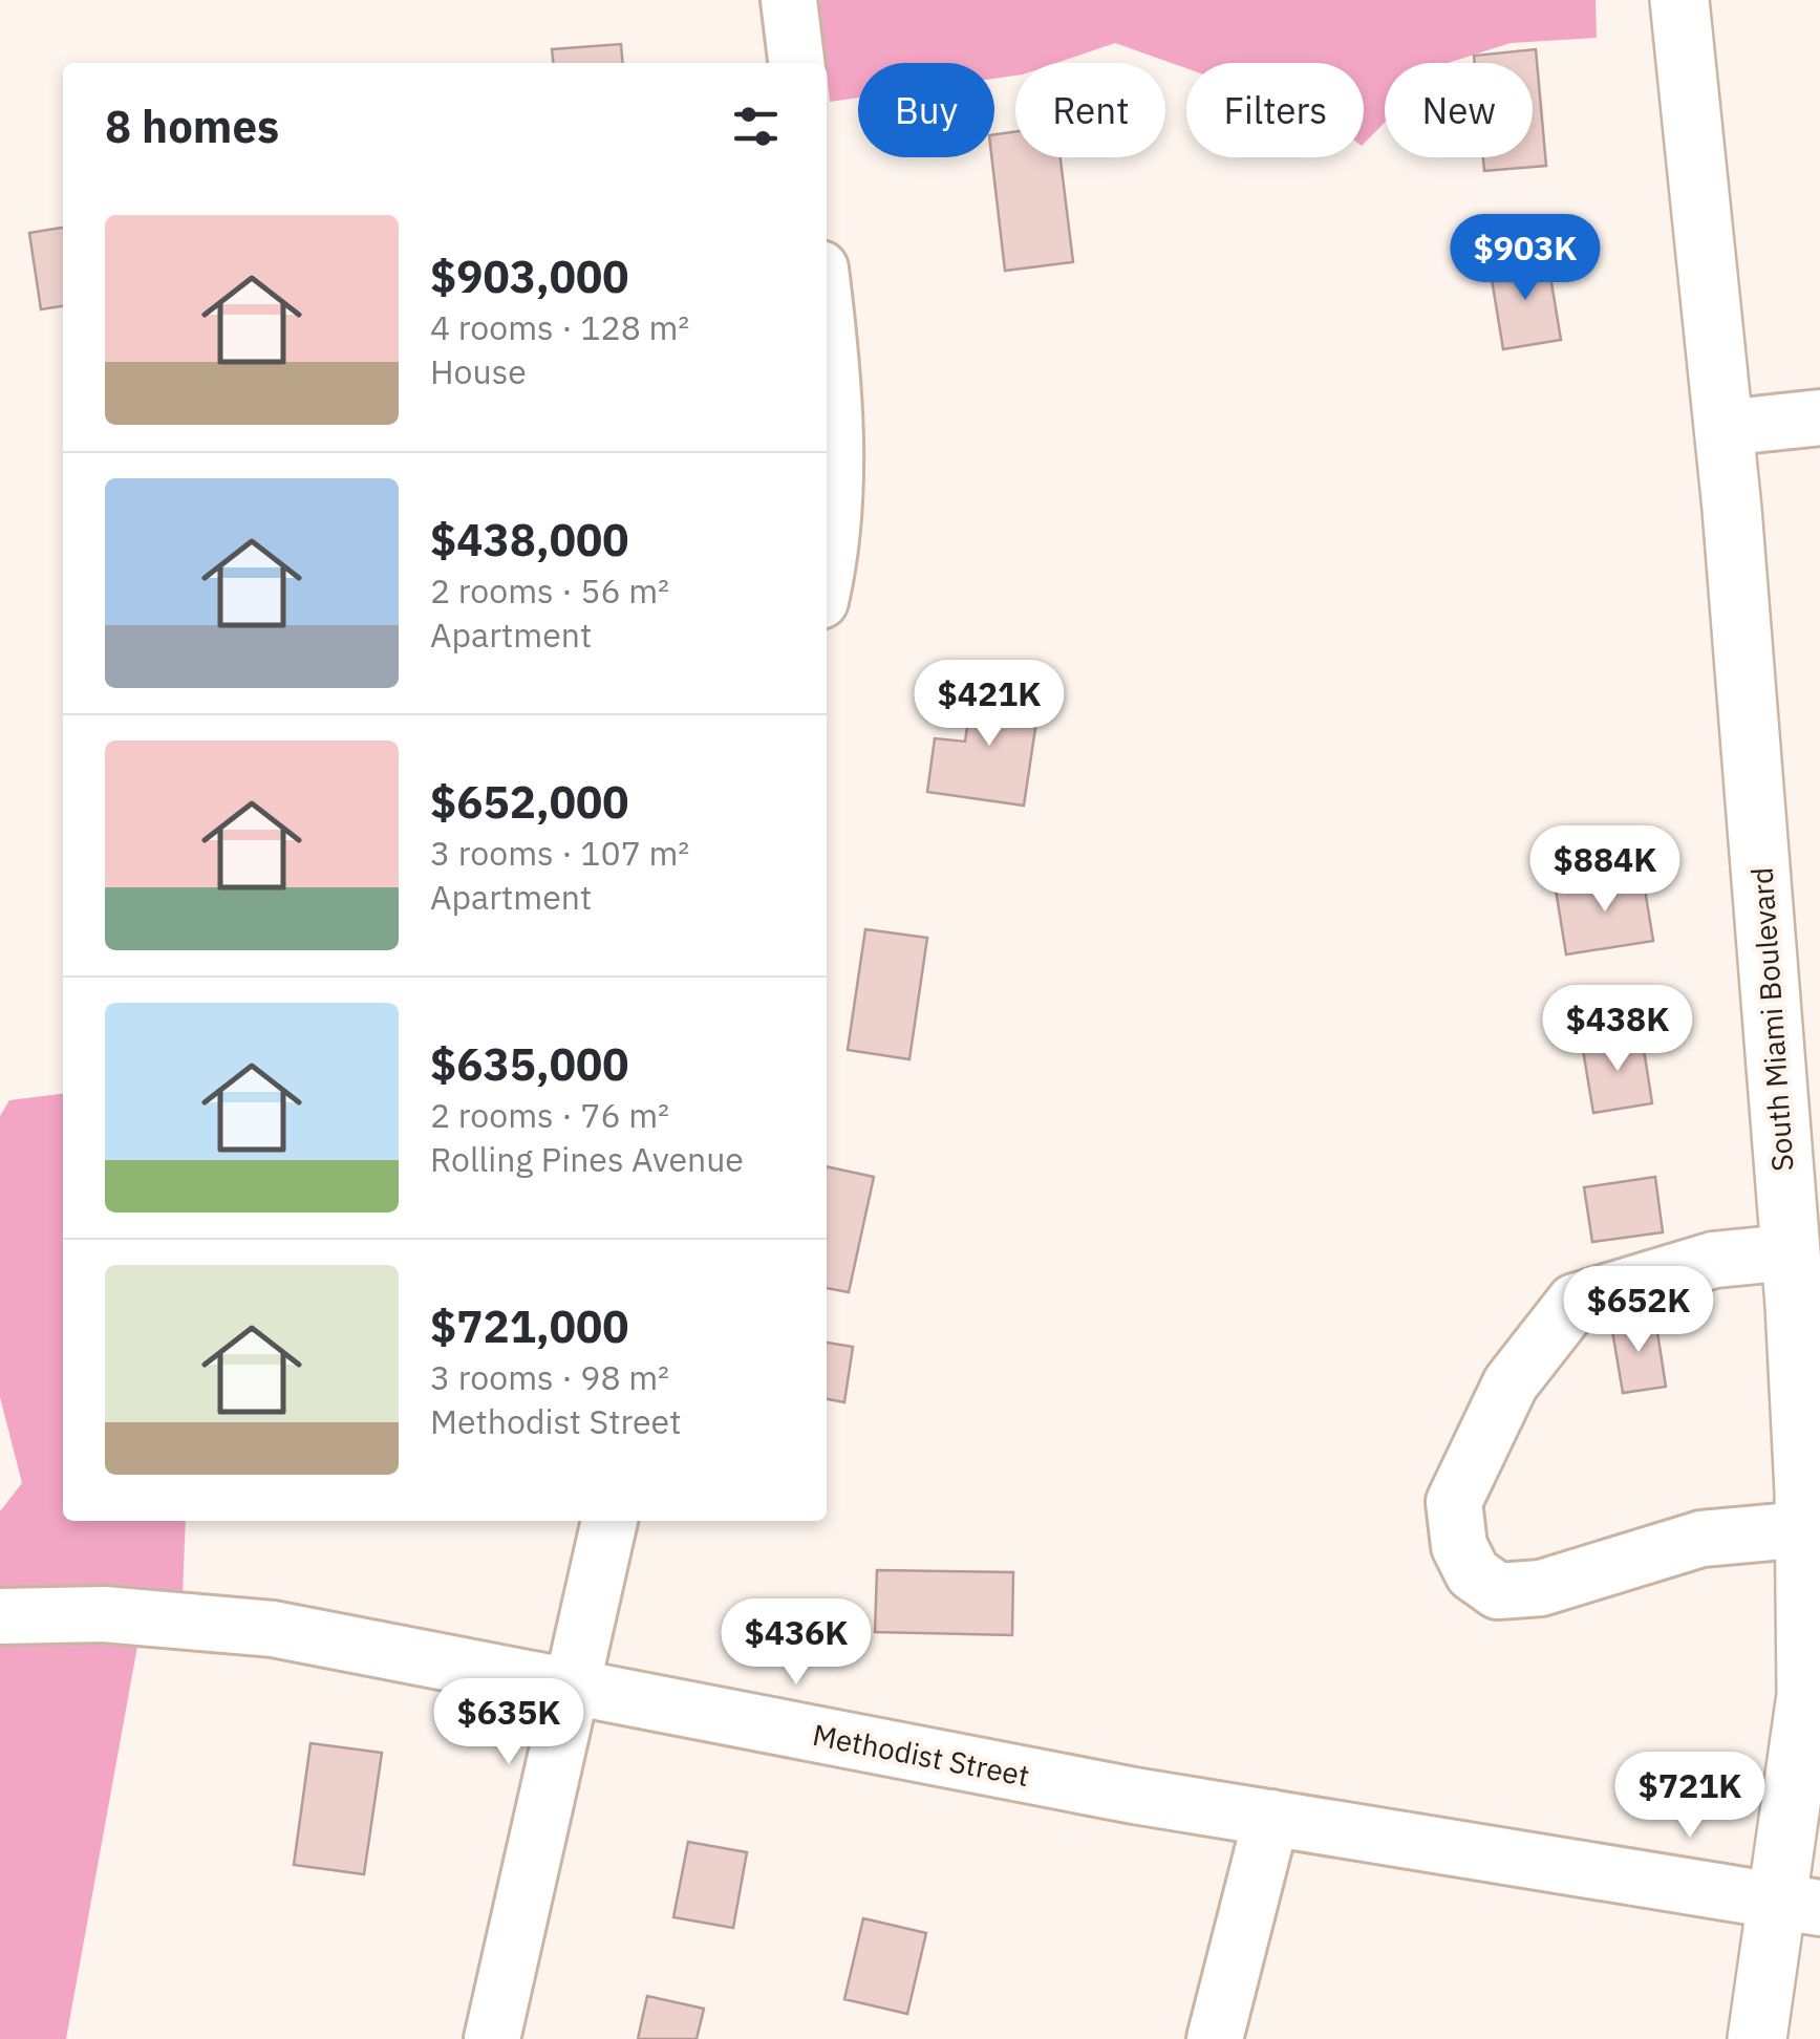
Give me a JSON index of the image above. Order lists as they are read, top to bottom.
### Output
{
  "streets": {
    "main road": ["South Miami Boulevard"],
    "street": ["Methodist Street"]
  },
  "crossings": [
    ["South Miami Boulevard", "Methodist Street"]
  ],
  "page": {
    "chip": [
      "Buy",
      "Rent",
      "Filters",
      "New"
    ],
    "heading": "8 homes",
    "list": [
      {
        "name": "$903,000",
        "note": "4 rooms · 128 m² · House"
      },
      {
        "name": "$438,000",
        "note": "2 rooms · 56 m² · Apartment"
      },
      {
        "name": "$652,000",
        "note": "3 rooms · 107 m² · Apartment"
      },
      {
        "name": "$635,000",
        "note": "2 rooms · 76 m² · Rolling Pines Avenue"
      },
      {
        "name": "$721,000",
        "note": "3 rooms · 98 m² · Methodist Street"
      }
    ],
    "price": [
      "$903K",
      "$421K",
      "$884K",
      "$438K",
      "$652K",
      "$436K",
      "$635K",
      "$721K"
    ]
  }
}
